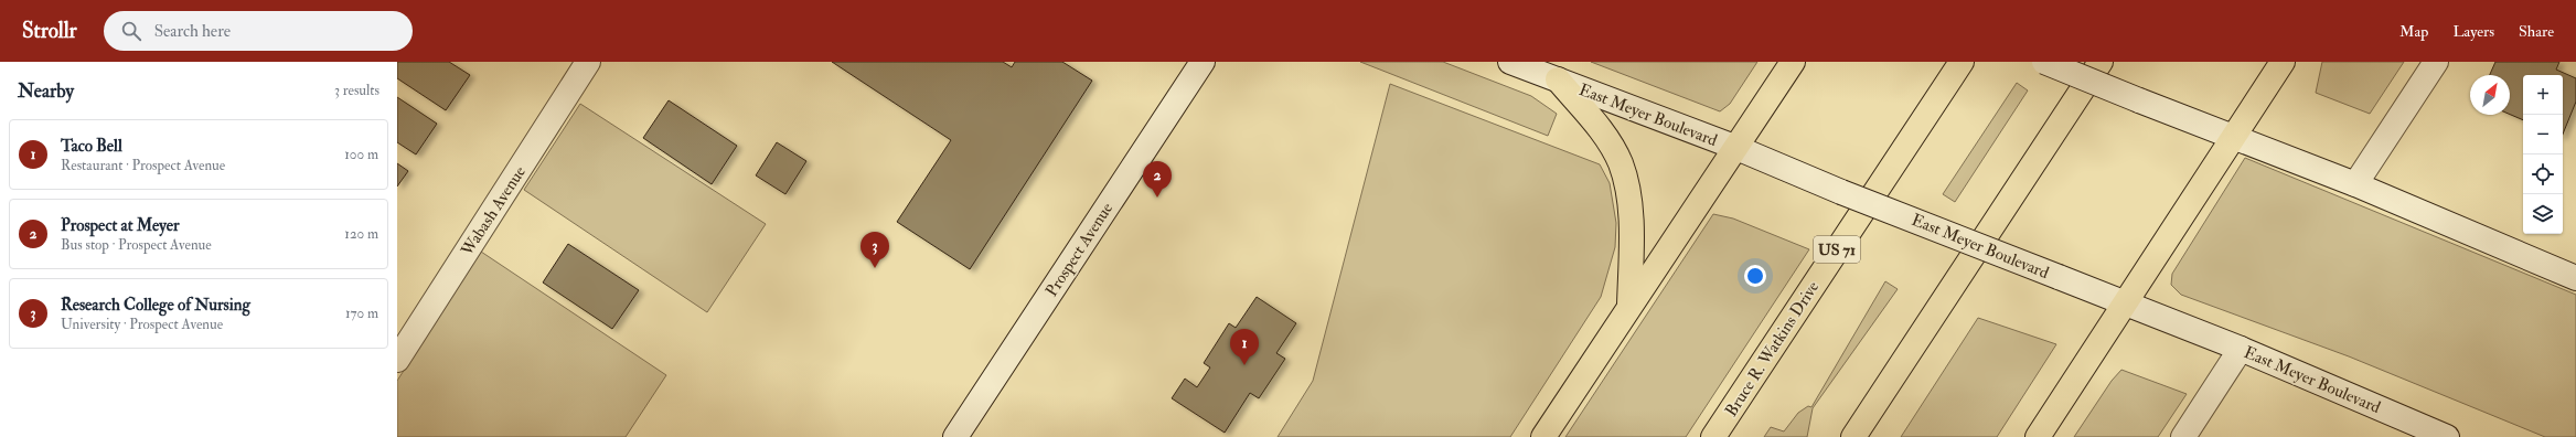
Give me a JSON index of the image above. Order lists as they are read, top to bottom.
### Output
{
  "streets": {
    "highway": ["US 71", "Bruce R. Watkins Drive"],
    "main road": ["East Meyer Boulevard", "Wabash Avenue", "Prospect Avenue"]
  },
  "north": "top right",
  "page": {
    "header": "Strollr",
    "search": "Search here",
    "nav": ["Map", "Layers", "Share"],
    "heading": ["Nearby", "3 results"],
    "map_buttons": ["+", "−"],
    "list": [
      {
        "mark": "1",
        "name": "Taco Bell",
        "note": "Restaurant · Prospect Avenue",
        "value": "100 m"
      },
      {
        "mark": "2",
        "name": "Prospect at Meyer",
        "note": "Bus stop · Prospect Avenue",
        "value": "120 m"
      },
      {
        "mark": "3",
        "name": "Research College of Nursing",
        "note": "University · Prospect Avenue",
        "value": "170 m"
      }
    ],
    "pins": ["2", "3", "1"]
  }
}
